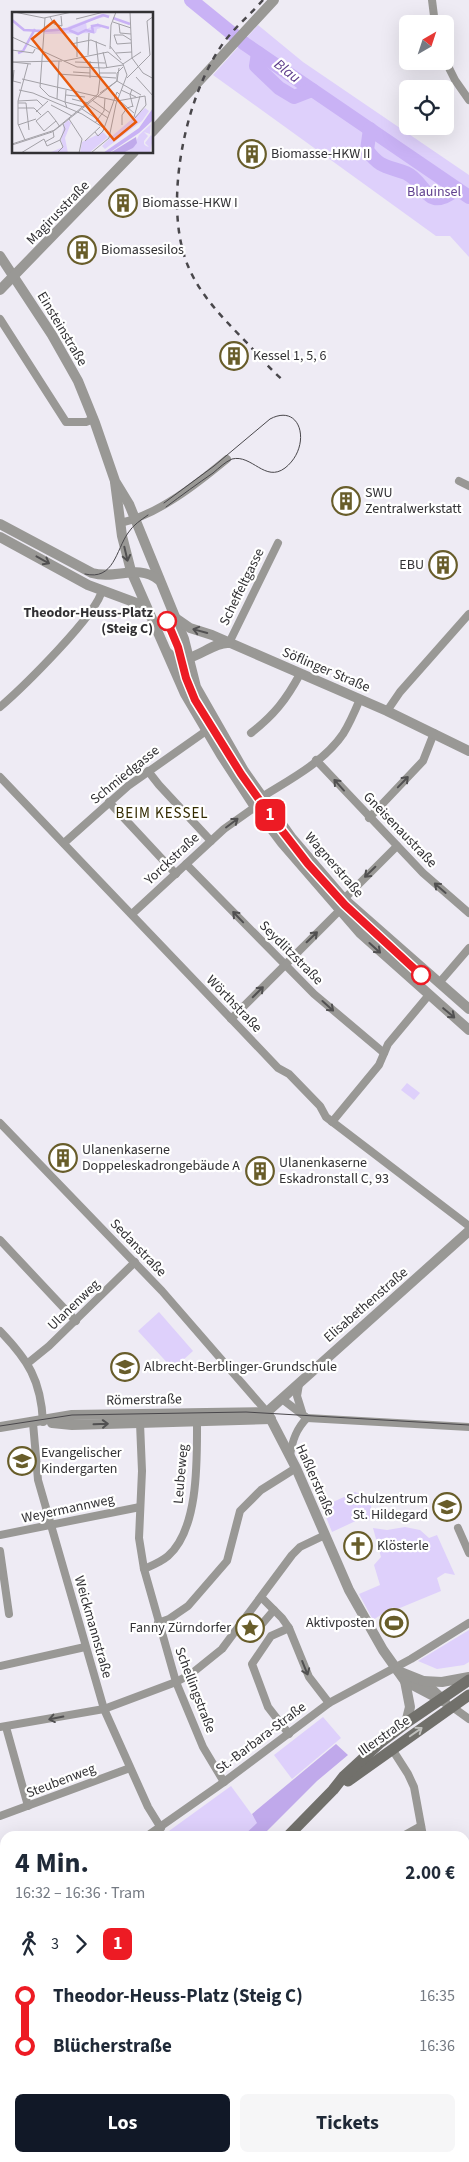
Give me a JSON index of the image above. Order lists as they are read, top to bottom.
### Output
{
  "streets": {
    "main road": ["Illerstraße"],
    "street": [
      "Magirusstraße",
      "Einsteinstraße",
      "Scheffeltgasse",
      "Söflinger Straße",
      "Schmiedgasse",
      "Gneisenaustraße",
      "Yorckstraße",
      "Wagnerstraße",
      "Seydlitzstraße",
      "Wörthstraße",
      "Sedanstraße",
      "Ulanenweg",
      "Elisabethenstraße",
      "Römerstraße",
      "Leubeweg",
      "Haßlerstraße",
      "Weyermannweg",
      "Weickmannstraße",
      "Schellingstraße",
      "St.-Barbara-Straße",
      "Steubenweg"
    ]
  },
  "crossings": [
    ["Magirusstraße", "Einsteinstraße"],
    ["Einsteinstraße", "Söflinger Straße"],
    ["Einsteinstraße", "Wagnerstraße"],
    ["Scheffeltgasse", "Söflinger Straße"],
    ["Söflinger Straße", "Wagnerstraße"],
    ["Schmiedgasse", "Wagnerstraße"],
    ["Schmiedgasse", "Wörthstraße"],
    ["Yorckstraße", "Wagnerstraße"],
    ["Yorckstraße", "Seydlitzstraße"],
    ["Yorckstraße", "Wörthstraße"],
    ["Sedanstraße", "Ulanenweg"],
    ["Sedanstraße", "Elisabethenstraße"],
    ["Sedanstraße", "Haßlerstraße"],
    ["Ulanenweg", "Weickmannstraße"],
    ["Elisabethenstraße", "Haßlerstraße"],
    ["Römerstraße", "Leubeweg"],
    ["Römerstraße", "Weickmannstraße"],
    ["Römerstraße", "Schellingstraße"],
    ["Leubeweg", "Schellingstraße"],
    ["Haßlerstraße", "Illerstraße"],
    ["Haßlerstraße", "St.-Barbara-Straße"],
    ["Weyermannweg", "Weickmannstraße"],
    ["Weyermannweg", "Schellingstraße"],
    ["Weickmannstraße", "St.-Barbara-Straße"],
    ["Weickmannstraße", "Steubenweg"],
    ["Schellingstraße", "St.-Barbara-Straße"]
  ],
  "one_way": ["Gneisenaustraße"],
  "districts": ["BEIM KESSEL"],
  "water": ["Blau"],
  "parks": ["Blauinsel"],
  "places": {
    "building": [
      "Biomasse-HKW II",
      "Biomasse-HKW I",
      "Biomassesilos",
      "Kessel 1, 5, 6",
      "SWU Zentralwerkstatt",
      "EBU",
      "Ulanenkaserne Doppeleskadrongebäude A",
      "Ulanenkaserne Eskadronstall C, 93"
    ],
    "other": ["Theodor-Heuss-Platz (Steig C)"],
    "school or university": ["Albrecht-Berblinger-Grundschule", "Evangelischer Kindergarten", "Schulzentrum St. Hildegard"],
    "church": ["Klösterle"],
    "sports": ["Aktivposten"],
    "place": ["Fanny Zürndorfer"]
  },
  "lines": ["tram line 1"],
  "north": "top right",
  "page": {
    "on_map": "1",
    "heading": ["4 Min.", "16:32 – 16:36 · Tram", "2.00 €"],
    "legs": ["3", "1"],
    "list": [
      {
        "name": "Theodor-Heuss-Platz (Steig C)",
        "value": "16:35"
      },
      {
        "name": "Blücherstraße",
        "value": "16:36"
      }
    ],
    "buttons": ["Los", "Tickets"]
  }
}
